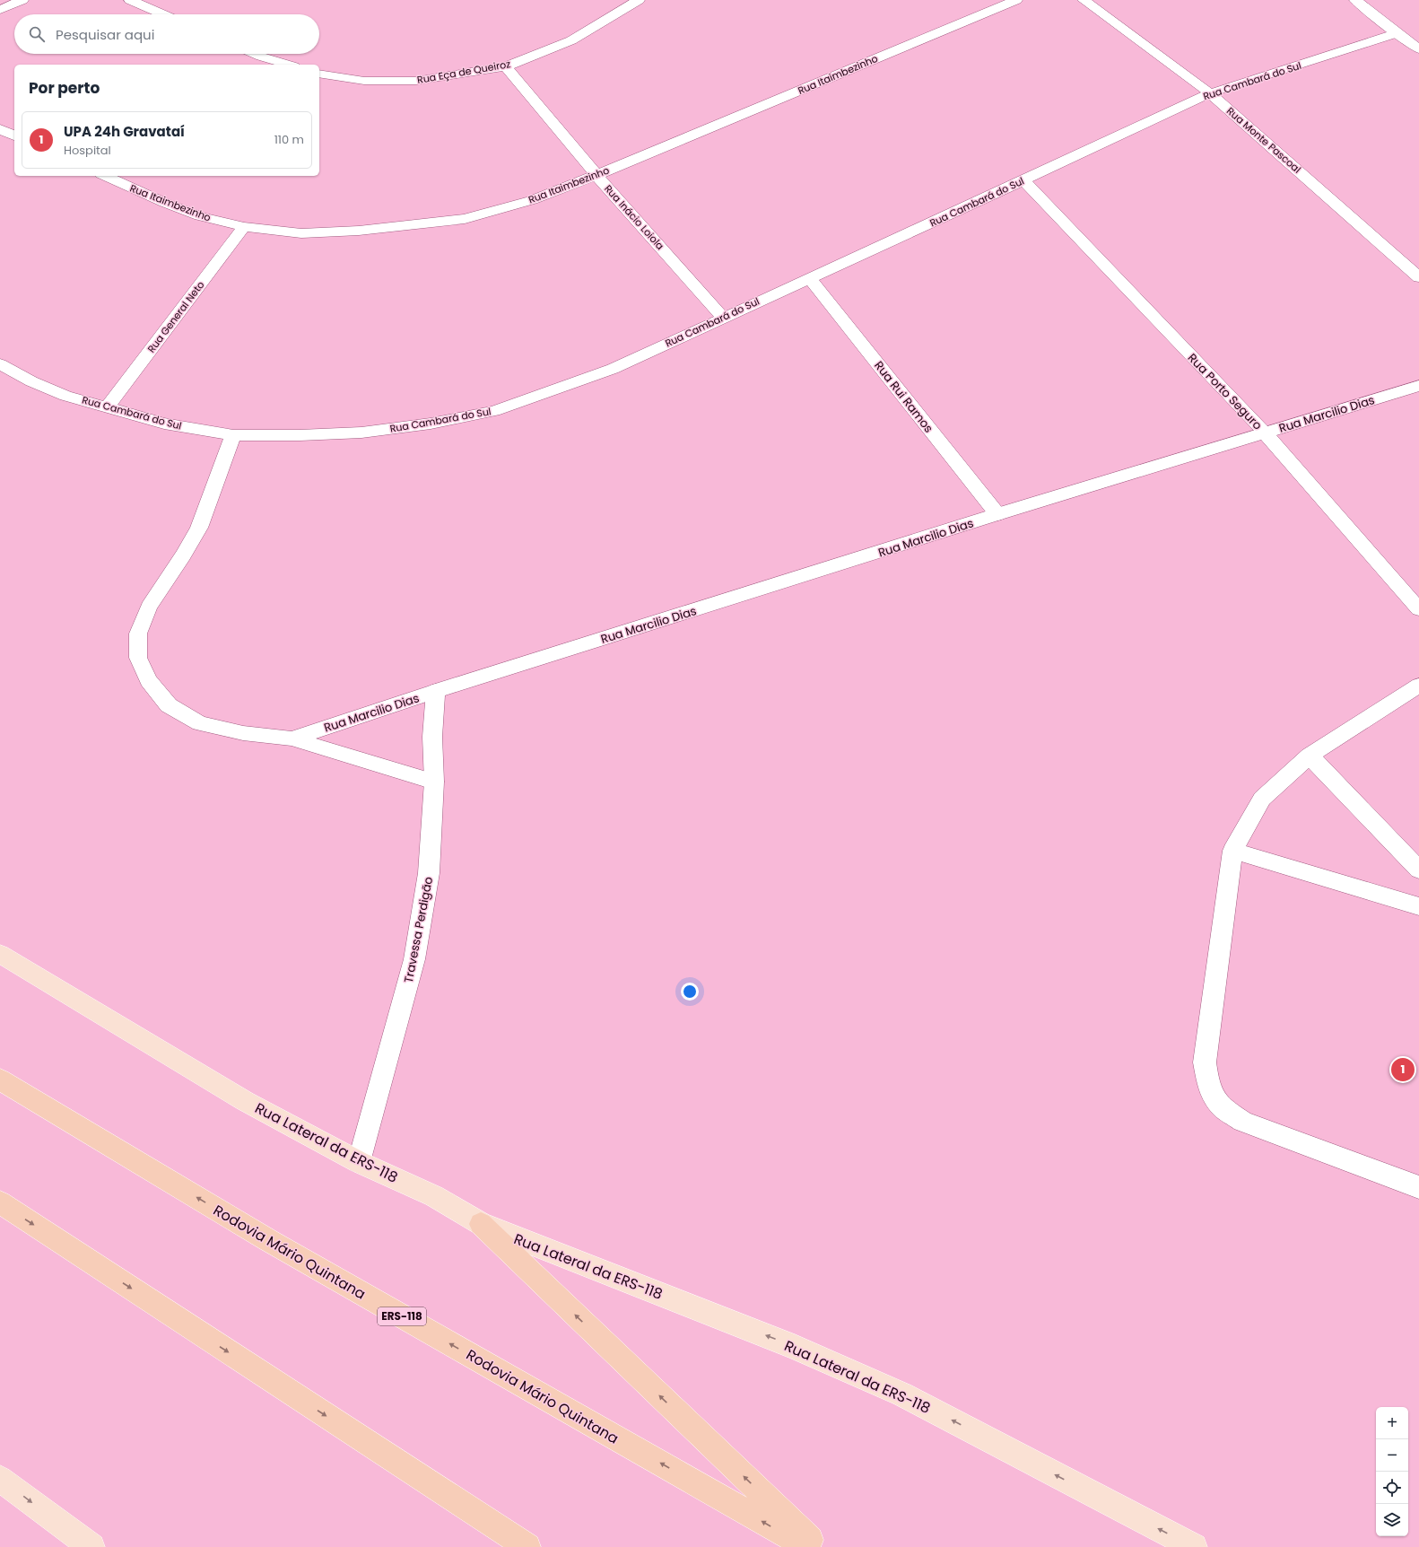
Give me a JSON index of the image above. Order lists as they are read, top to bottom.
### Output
{
  "streets": {
    "highway": ["Rodovia Mário Quintana", "ERS-118"],
    "main road": ["Rua Lateral da ERS-118"],
    "street": [
      "Rua Eça de Queiroz",
      "Rua Itaimbezinho",
      "Rua Cambará do Sul",
      "Rua Monte Pascoal",
      "Rua Inácio Loiola",
      "Rua General Neto",
      "Rua Porto Seguro",
      "Rua Rui Ramos",
      "Rua Marcilio Dias",
      "Travessa Perdigão"
    ]
  },
  "crossings": [
    ["Rua Eça de Queiroz", "Rua Inácio Loiola"],
    ["Rua Itaimbezinho", "Rua Inácio Loiola"],
    ["Rua Itaimbezinho", "Rua General Neto"],
    ["Rua Cambará do Sul", "Rua Monte Pascoal"],
    ["Rua Cambará do Sul", "Rua Inácio Loiola"],
    ["Rua Cambará do Sul", "Rua General Neto"],
    ["Rua Cambará do Sul", "Rua Porto Seguro"],
    ["Rua Cambará do Sul", "Rua Rui Ramos"],
    ["Rua Cambará do Sul", "Rua Marcilio Dias"],
    ["Rua Porto Seguro", "Rua Marcilio Dias"],
    ["Rua Rui Ramos", "Rua Marcilio Dias"],
    ["Rua Marcilio Dias", "Travessa Perdigão"],
    ["Travessa Perdigão", "Rua Lateral da ERS-118"]
  ],
  "one_way": ["Rua Lateral da ERS-118"],
  "page": {
    "search": "Pesquisar aqui",
    "heading": "Por perto",
    "list": [
      {
        "mark": "1",
        "name": "UPA 24h Gravataí",
        "note": "Hospital",
        "value": "110 m"
      }
    ],
    "pins": "1",
    "map_buttons": ["+", "−"]
  }
}
